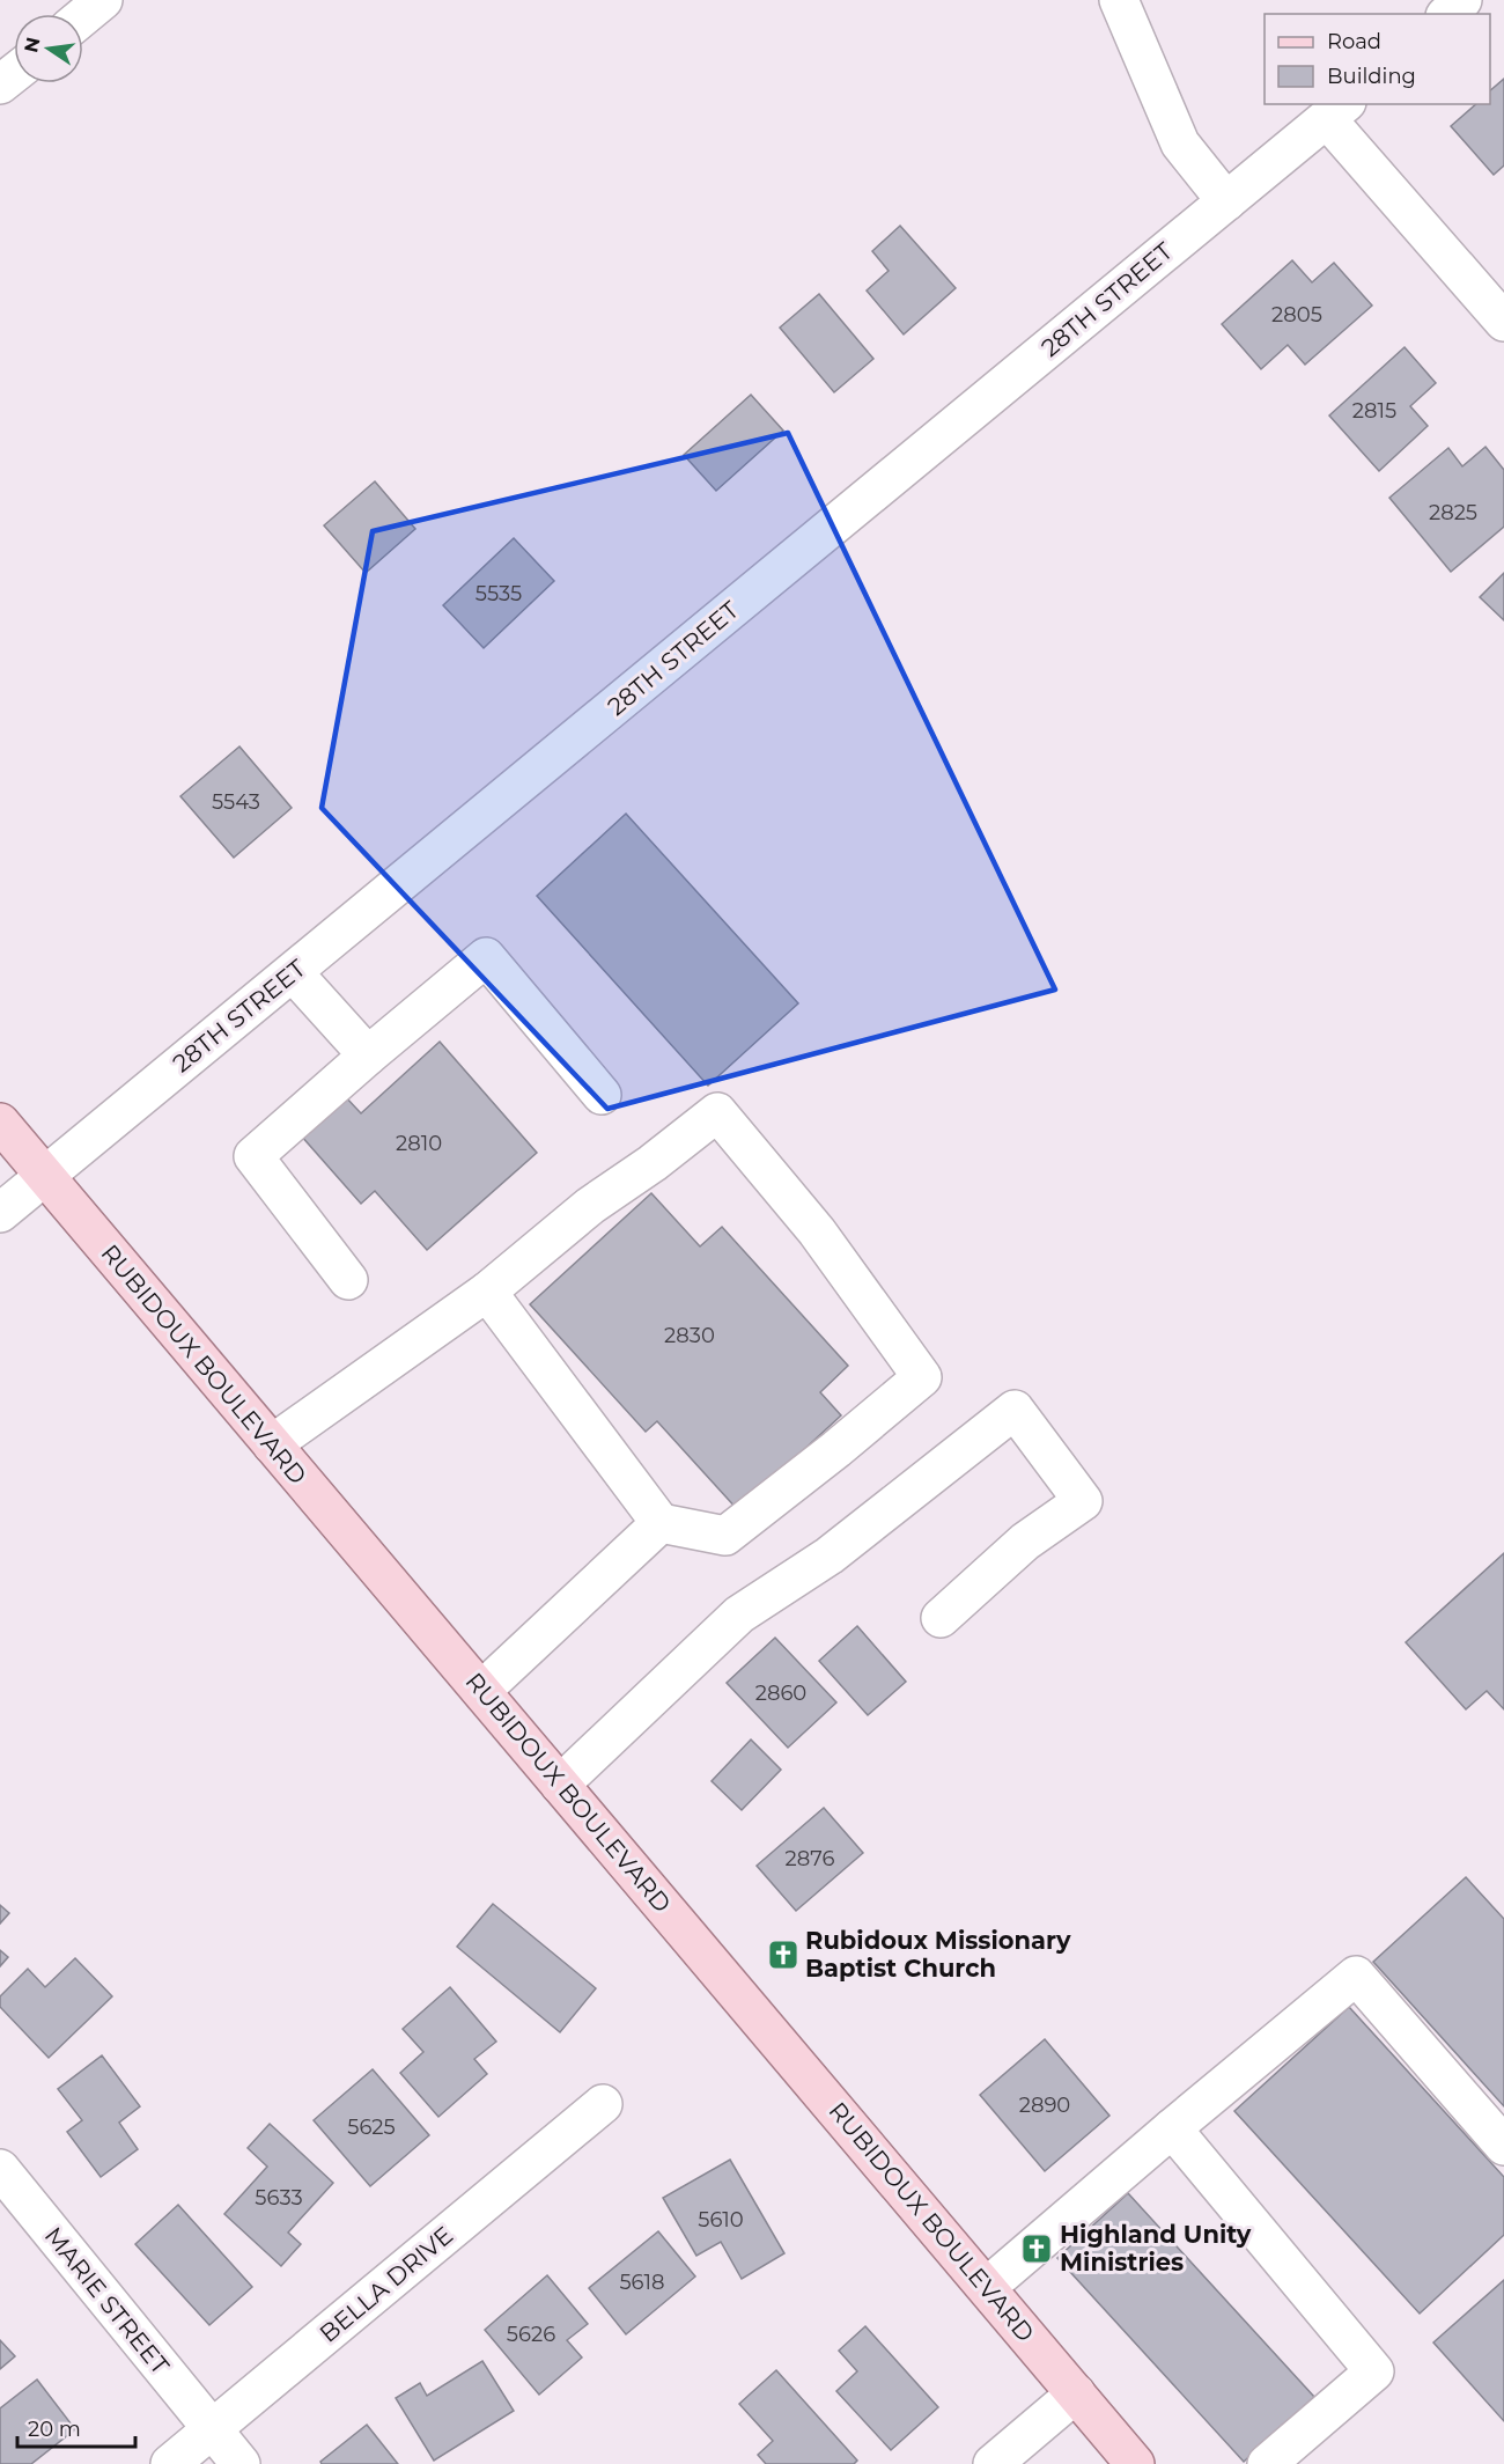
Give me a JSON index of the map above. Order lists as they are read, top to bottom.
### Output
{
  "streets": {
    "main road": ["RUBIDOUX BOULEVARD"],
    "street": ["28TH STREET", "BELLA DRIVE", "MARIE STREET"]
  },
  "crossings": [
    ["28TH STREET", "RUBIDOUX BOULEVARD"],
    ["BELLA DRIVE", "MARIE STREET"]
  ],
  "places": {
    "church": ["Rubidoux Missionary Baptist Church", "Highland Unity Ministries"]
  },
  "house_numbers": [
    "2805",
    "2815",
    "2825",
    "5535",
    "5543",
    "2810",
    "2830",
    "2860",
    "2876",
    "2890",
    "5625",
    "5633",
    "5610",
    "5618",
    "5626"
  ],
  "legend": ["Road", "Building"],
  "scale_bar": "20 m",
  "north": "left"
}
